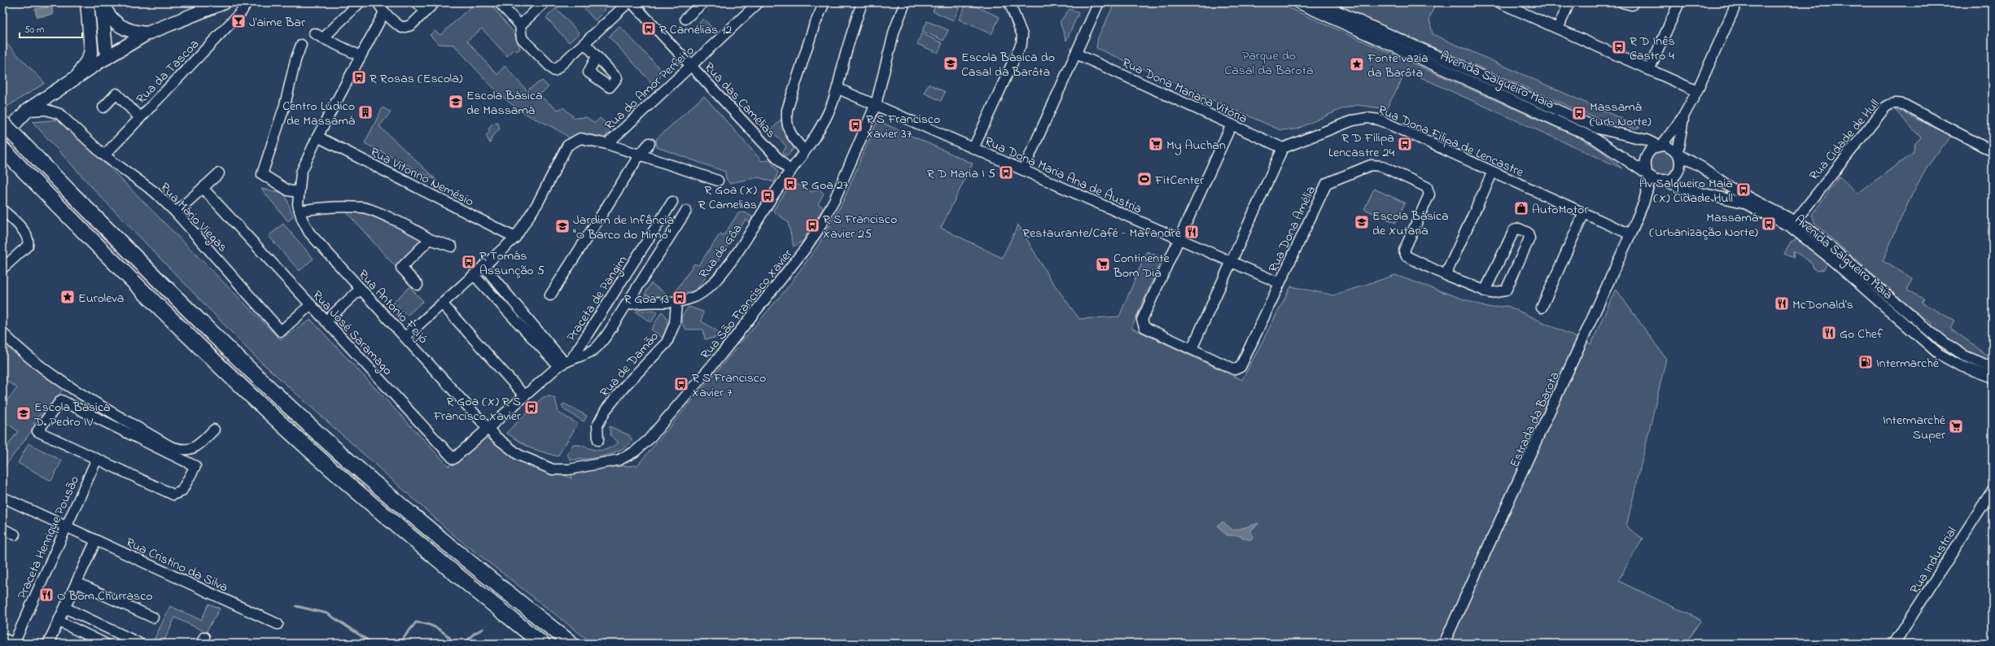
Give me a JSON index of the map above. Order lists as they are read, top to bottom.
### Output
{
  "streets": {
    "street": [
      "Rua da Tascoa",
      "Avenida Salgueiro Maia",
      "Rua do Amor Perfeito",
      "Rua Dona Mariana Vitória",
      "Rua das Camélias",
      "Rua Cidade de Hull",
      "Rua Dona Filipa de Lencastre",
      "Rua Dona Maria Ana de Áustria",
      "Rua Vitorino Nemésio",
      "Rua Mário Viegas",
      "Rua Dona Amélia",
      "Rua de Gôa",
      "Praceta de Pangim",
      "Rua São Francisco Xavier",
      "Rua António Feijó",
      "Rua José Saramago",
      "Rua de Damão",
      "Estrada da Barota",
      "Praceta Henrique Pousão",
      "Rua Industrial",
      "Rua Cristino da Silva"
    ]
  },
  "crossings": [
    ["Rua da Tascoa", "Rua Mário Viegas"],
    ["Avenida Salgueiro Maia", "Rua Cidade de Hull"],
    ["Avenida Salgueiro Maia", "Estrada da Barota"],
    ["Rua do Amor Perfeito", "Rua das Camélias"],
    ["Rua do Amor Perfeito", "Rua Vitorino Nemésio"],
    ["Rua do Amor Perfeito", "Rua António Feijó"],
    ["Rua Dona Mariana Vitória", "Rua Dona Filipa de Lencastre"],
    ["Rua das Camélias", "Rua de Gôa"],
    ["Rua Dona Filipa de Lencastre", "Estrada da Barota"],
    ["Rua Dona Maria Ana de Áustria", "Rua Dona Amélia"],
    ["Rua Dona Maria Ana de Áustria", "Rua de Gôa"],
    ["Rua Dona Maria Ana de Áustria", "Rua São Francisco Xavier"],
    ["Rua Vitorino Nemésio", "Rua António Feijó"],
    ["Rua Mário Viegas", "Rua José Saramago"],
    ["Rua de Gôa", "Rua de Damão"],
    ["Rua São Francisco Xavier", "Rua António Feijó"],
    ["Rua São Francisco Xavier", "Rua José Saramago"],
    ["Rua António Feijó", "Rua José Saramago"],
    ["Praceta Henrique Pousão", "Rua Cristino da Silva"]
  ],
  "parks": ["Parque do Casal da Barota"],
  "places": {
    "bar": ["J'aime Bar"],
    "bus stop": [
      "R Camélias 12",
      "R D Inês Castro 4",
      "R Rosas (Escola)",
      "Massamá (Urb Norte)",
      "R S Francisco Xavier 37",
      "R D Filipa Lencastre 24",
      "R D Maria I 5",
      "R Goa 27",
      "Av Salgueiro Maia (X) Cidade Hull",
      "R Goa (X) R Camelias",
      "Massamá (Urbanização Norte)",
      "R S Francisco Xavier 25",
      "R Tomás Assunção 5",
      "R Goa 13",
      "R S Francisco Xavier 7",
      "R Goa (X) R S Francisco Xavier"
    ],
    "school or university": [
      "Escola Básica do Casal da Barôta",
      "Escola Básica de Massamá",
      "Escola Básica de Xutaria",
      "Jardim de Infância \"O Barco do Mimo\"",
      "Escola Básica D. Pedro IV"
    ],
    "place": ["Fonte vazia da Barôta", "Euroleva"],
    "building": ["Centro Lúdico de Massamá"],
    "supermarket": ["My Auchan", "Continente Bom Dia", "Intermarché Super"],
    "sports": ["FitCenter"],
    "shop": ["AutoMotor"],
    "restaurant": [
      "Restaurante/Café - Mafandré",
      "McDonald's",
      "Go Chef",
      "O Bom Churrasco"
    ],
    "fuel station": ["Intermarché"]
  },
  "scale_bar": "50 m"
}
